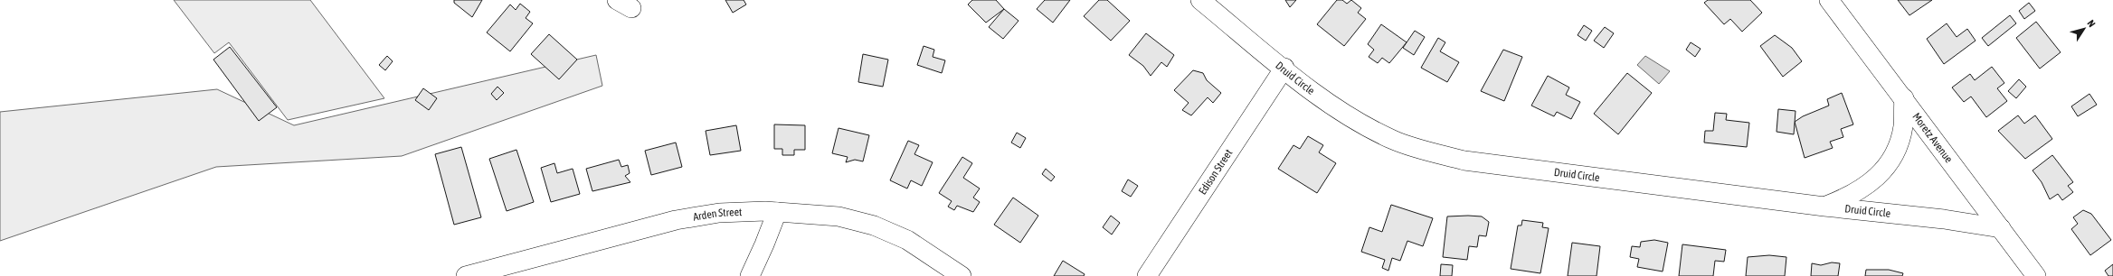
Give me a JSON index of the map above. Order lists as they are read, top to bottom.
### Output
{
  "streets": {
    "street": [
      "Druid Circle",
      "Moretz Avenue",
      "Edison Street",
      "Arden Street"
    ]
  },
  "crossings": [
    ["Druid Circle", "Moretz Avenue"],
    ["Druid Circle", "Edison Street"]
  ],
  "north": "top right"
}
